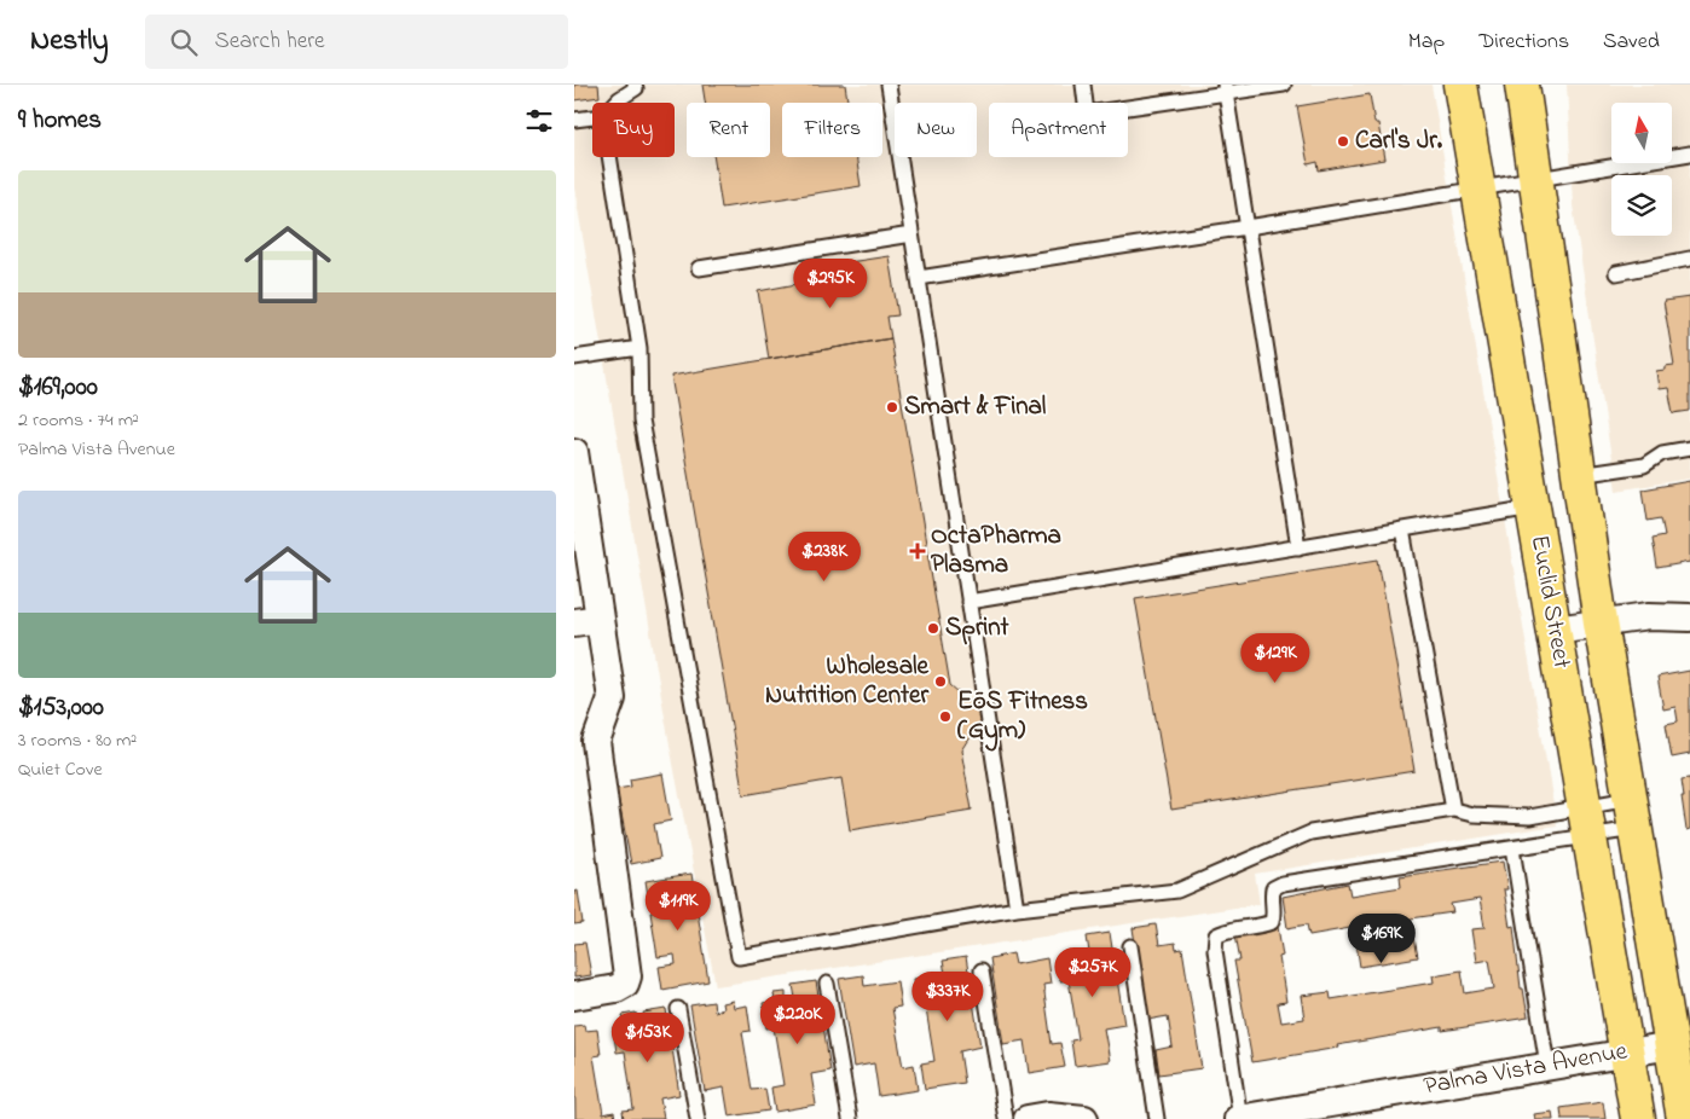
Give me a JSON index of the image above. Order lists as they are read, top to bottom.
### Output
{
  "streets": {
    "main road": ["Euclid Street"],
    "street": ["Palma Vista Avenue"]
  },
  "crossings": [
    ["Euclid Street", "Palma Vista Avenue"]
  ],
  "places": {
    "other": [
      "Carl's Jr.",
      "Smart & Final",
      "Sprint",
      "Wholesale Nutrition Center",
      "EōS Fitness (Gym)"
    ],
    "health": ["OctaPharma Plasma"]
  },
  "north": "top",
  "page": {
    "header": "Nestly",
    "search": "Search here",
    "nav": ["Map", "Directions", "Saved"],
    "heading": "9 homes",
    "chip": [
      "Buy",
      "Rent",
      "Filters",
      "New",
      "Apartment"
    ],
    "list": [
      {
        "name": "$169,000",
        "note": "2 rooms · 74 m² · Palma Vista Avenue"
      },
      {
        "name": "$153,000",
        "note": "3 rooms · 80 m² · Quiet Cove"
      }
    ],
    "price": [
      "$295K",
      "$238K",
      "$129K",
      "$119K",
      "$169K",
      "$257K",
      "$337K",
      "$220K",
      "$153K"
    ]
  }
}
